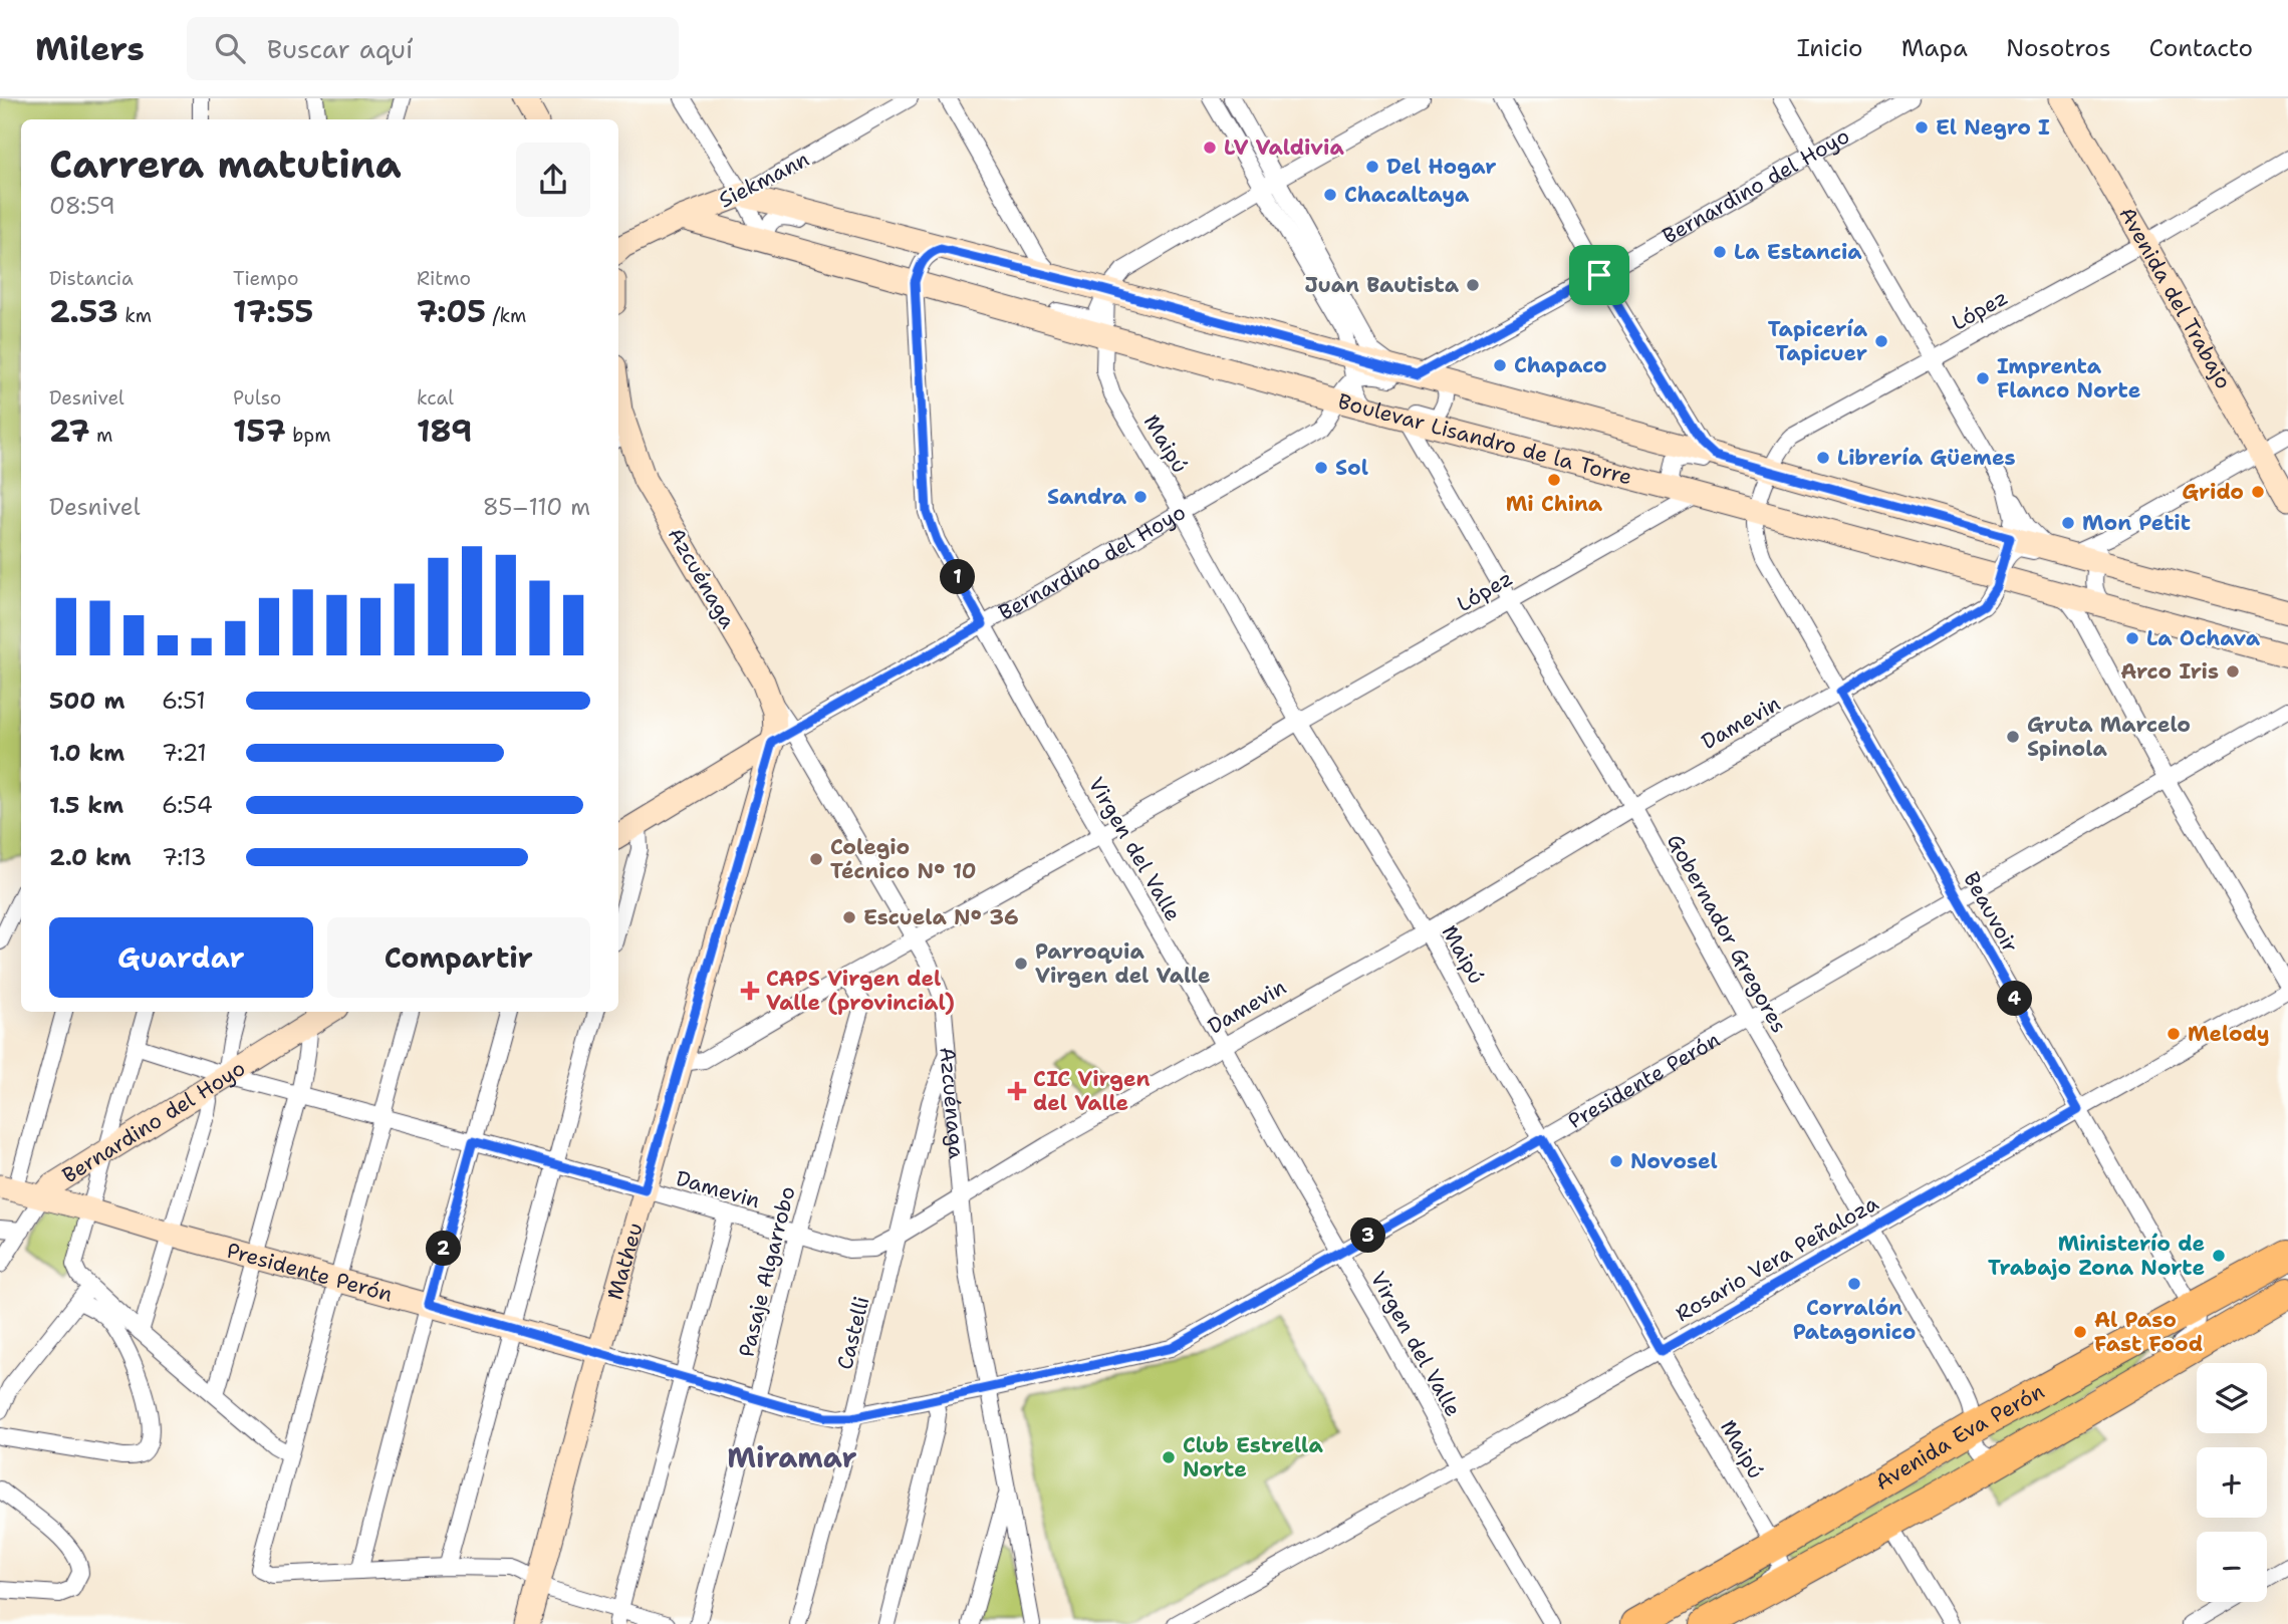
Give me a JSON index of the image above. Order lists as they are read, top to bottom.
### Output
{
  "streets": {
    "highway": ["Avenida Eva Perón"],
    "street": [
      "Siekmann",
      "Bernardino del Hoyo",
      "Avenida del Trabajo",
      "López",
      "Boulevar Lisandro de la Torre",
      "Maipú",
      "Azcuénaga",
      "Damevin",
      "Virgen del Valle",
      "Beauvoir",
      "Gobernador Gregores",
      "Presidente Perón",
      "Rosario Vera Peñaloza",
      "Matheu",
      "Pasaje Algarrobo",
      "Castelli"
    ]
  },
  "crossings": [
    ["Siekmann", "Boulevar Lisandro de la Torre"],
    ["Bernardino del Hoyo", "Boulevar Lisandro de la Torre"],
    ["Bernardino del Hoyo", "Maipú"],
    ["Bernardino del Hoyo", "Azcuénaga"],
    ["Bernardino del Hoyo", "Damevin"],
    ["Bernardino del Hoyo", "Virgen del Valle"],
    ["Bernardino del Hoyo", "Presidente Perón"],
    ["Bernardino del Hoyo", "Matheu"],
    ["Avenida del Trabajo", "López"],
    ["López", "Boulevar Lisandro de la Torre"],
    ["López", "Maipú"],
    ["López", "Azcuénaga"],
    ["López", "Virgen del Valle"],
    ["López", "Beauvoir"],
    ["López", "Gobernador Gregores"],
    ["López", "Matheu"],
    ["López", "Pasaje Algarrobo"],
    ["Boulevar Lisandro de la Torre", "Maipú"],
    ["Boulevar Lisandro de la Torre", "Damevin"],
    ["Boulevar Lisandro de la Torre", "Virgen del Valle"],
    ["Boulevar Lisandro de la Torre", "Beauvoir"],
    ["Boulevar Lisandro de la Torre", "Gobernador Gregores"],
    ["Maipú", "Damevin"],
    ["Maipú", "Presidente Perón"],
    ["Maipú", "Rosario Vera Peñaloza"],
    ["Maipú", "Avenida Eva Perón"],
    ["Azcuénaga", "Damevin"],
    ["Azcuénaga", "Presidente Perón"],
    ["Azcuénaga", "Matheu"],
    ["Azcuénaga", "Castelli"],
    ["Damevin", "Virgen del Valle"],
    ["Damevin", "Beauvoir"],
    ["Damevin", "Gobernador Gregores"],
    ["Damevin", "Matheu"],
    ["Damevin", "Pasaje Algarrobo"],
    ["Damevin", "Castelli"],
    ["Virgen del Valle", "Presidente Perón"],
    ["Virgen del Valle", "Rosario Vera Peñaloza"],
    ["Beauvoir", "Presidente Perón"],
    ["Beauvoir", "Rosario Vera Peñaloza"],
    ["Beauvoir", "Avenida Eva Perón"],
    ["Gobernador Gregores", "Presidente Perón"],
    ["Gobernador Gregores", "Rosario Vera Peñaloza"],
    ["Gobernador Gregores", "Avenida Eva Perón"],
    ["Presidente Perón", "Matheu"],
    ["Presidente Perón", "Pasaje Algarrobo"],
    ["Presidente Perón", "Castelli"]
  ],
  "districts": ["Miramar"],
  "places": {
    "other": [
      "El Negro I",
      "LV Valdivia",
      "Del Hogar",
      "Chacaltaya",
      "La Estancia",
      "Juan Bautista",
      "Tapicería Tapicuer",
      "Chapaco",
      "Imprenta Flanco Norte",
      "Librería Güemes",
      "Sol",
      "Mi China",
      "Grido",
      "Sandra",
      "Mon Petit",
      "La Ochava",
      "Arco Iris",
      "Gruta Marcelo Spinola",
      "Colegio Técnico Nº 10",
      "Escuela Nº 36",
      "Parroquia Virgen del Valle",
      "Melody",
      "Novosel",
      "Ministerío de Trabajo Zona Norte",
      "Corralón Patagonico",
      "Al Paso Fast Food",
      "Club Estrella Norte"
    ],
    "health": ["CAPS Virgen del Valle (provincial)", "CIC Virgen del Valle"]
  },
  "page": {
    "header": "Milers",
    "search": "Buscar aquí",
    "nav": [
      "Inicio",
      "Mapa",
      "Nosotros",
      "Contacto"
    ],
    "heading": ["Carrera matutina", "08:59"],
    "stats": [
      ["Distancia", "2.53 km"],
      ["Tiempo", "17:55"],
      ["Ritmo", "7:05 /km"],
      ["Desnivel", "27 m"],
      ["Pulso", "157 bpm"],
      ["kcal", "189"]
    ],
    "chart": ["Desnivel", "85–110 m"],
    "pins": [
      "1",
      "4",
      "3",
      "2"
    ],
    "list": [
      {
        "name": "500 m",
        "note": "6:51"
      },
      {
        "name": "1.0 km",
        "note": "7:21"
      },
      {
        "name": "1.5 km",
        "note": "6:54"
      },
      {
        "name": "2.0 km",
        "note": "7:13"
      }
    ],
    "buttons": ["Guardar", "Compartir"],
    "map_buttons": ["+", "−"]
  }
}
